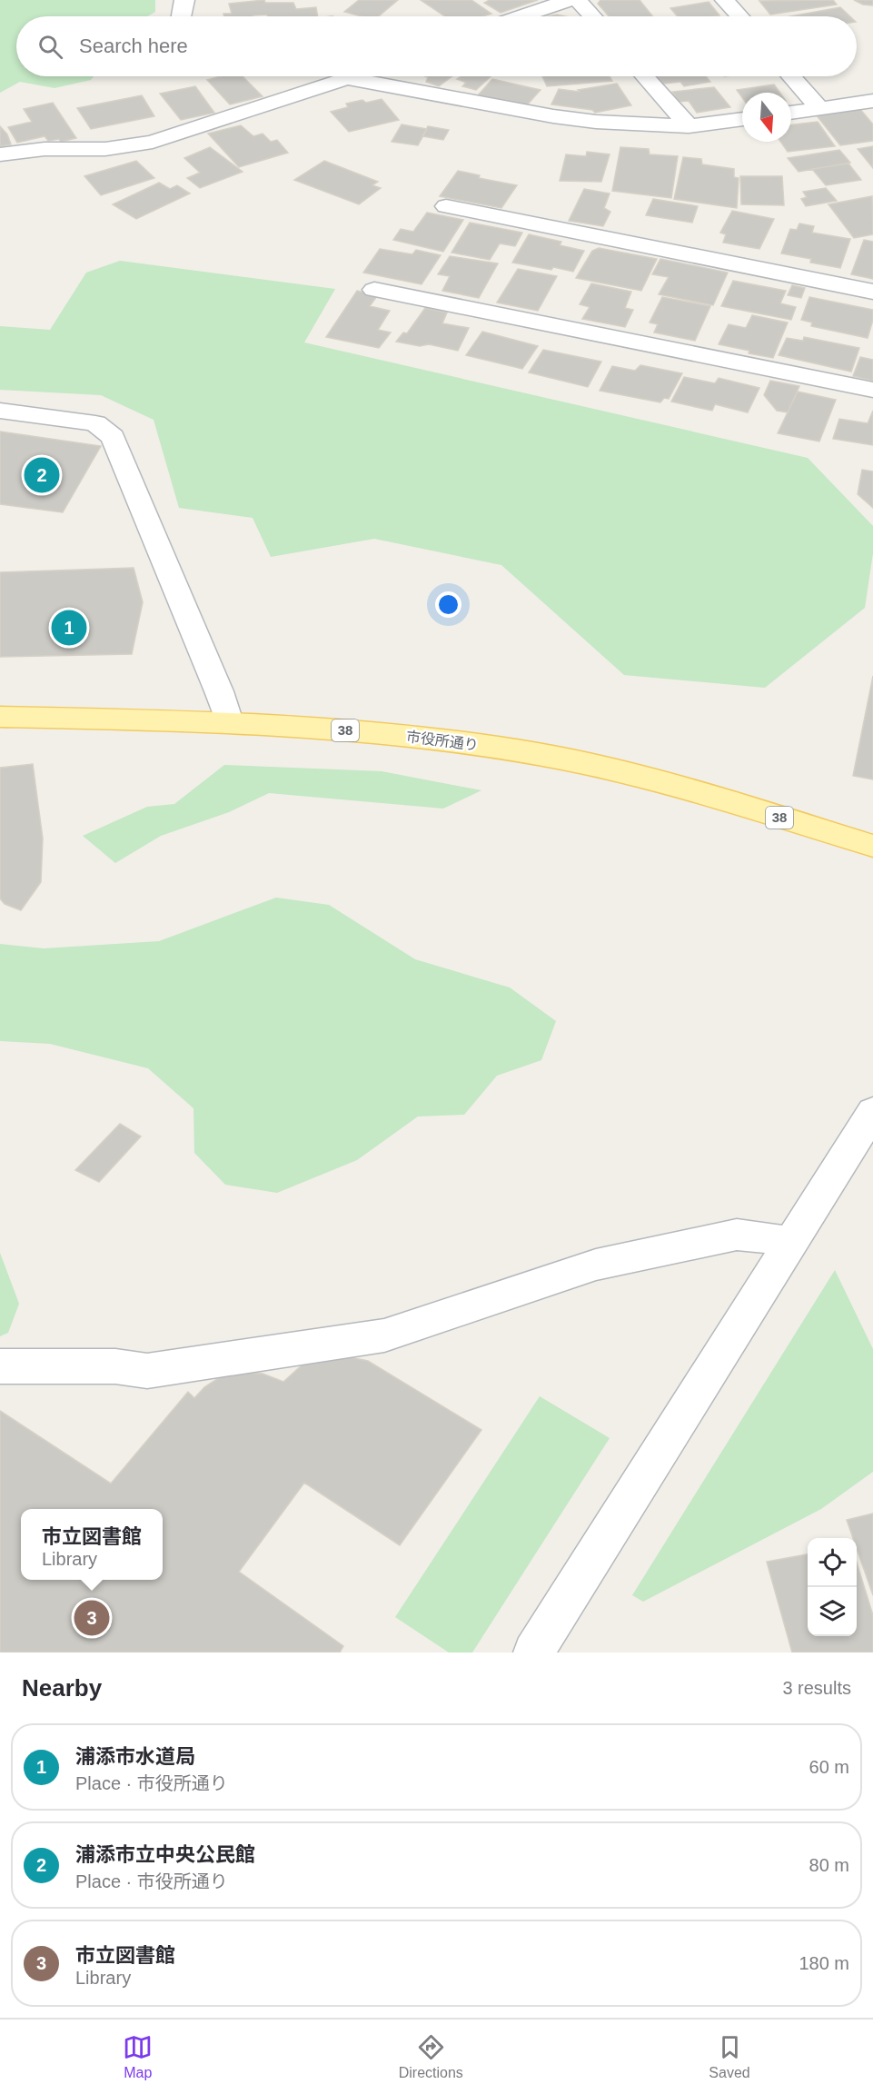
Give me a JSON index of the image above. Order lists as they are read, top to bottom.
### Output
{
  "streets": {
    "main road": ["38", "市役所通り"]
  },
  "north": "bottom",
  "page": {
    "search": "Search here",
    "pins": ["2", "1", "3"],
    "popup": ["市立図書館", "Library"],
    "heading": ["Nearby", "3 results"],
    "list": [
      {
        "mark": "1",
        "name": "浦添市水道局",
        "note": "Place · 市役所通り",
        "value": "60 m"
      },
      {
        "mark": "2",
        "name": "浦添市立中央公民館",
        "note": "Place · 市役所通り",
        "value": "80 m"
      },
      {
        "mark": "3",
        "name": "市立図書館",
        "note": "Library",
        "value": "180 m"
      }
    ],
    "nav": ["Map", "Directions", "Saved"]
  }
}
